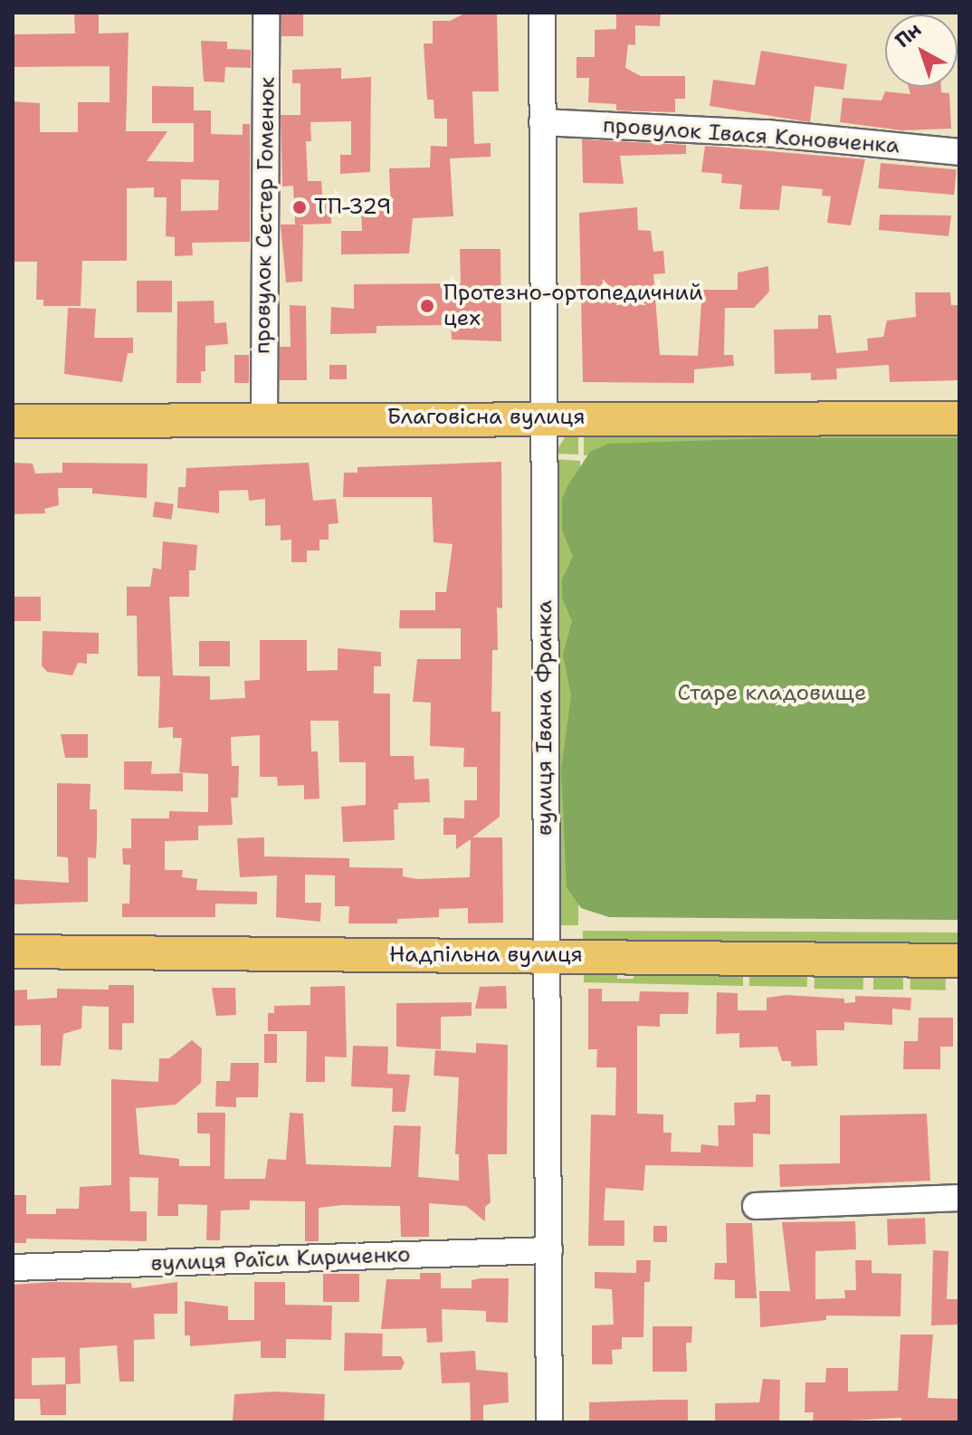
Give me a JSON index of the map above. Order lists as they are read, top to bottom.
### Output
{
  "streets": {
    "main road": ["Благовісна вулиця", "Надпільна вулиця"],
    "street": [
      "провулок Івася Коновченка",
      "провулок Сестер Гоменюк",
      "вулиця Івана Франка",
      "вулиця Раїси Кириченко"
    ]
  },
  "crossings": [
    ["провулок Івася Коновченка", "вулиця Івана Франка"],
    ["провулок Сестер Гоменюк", "Благовісна вулиця"],
    ["Благовісна вулиця", "вулиця Івана Франка"],
    ["вулиця Івана Франка", "Надпільна вулиця"],
    ["вулиця Івана Франка", "вулиця Раїси Кириченко"]
  ],
  "parks": ["Старе кладовище"],
  "places": ["ТП-329", "Протезно-ортопедичний цех"],
  "north": "top left"
}
